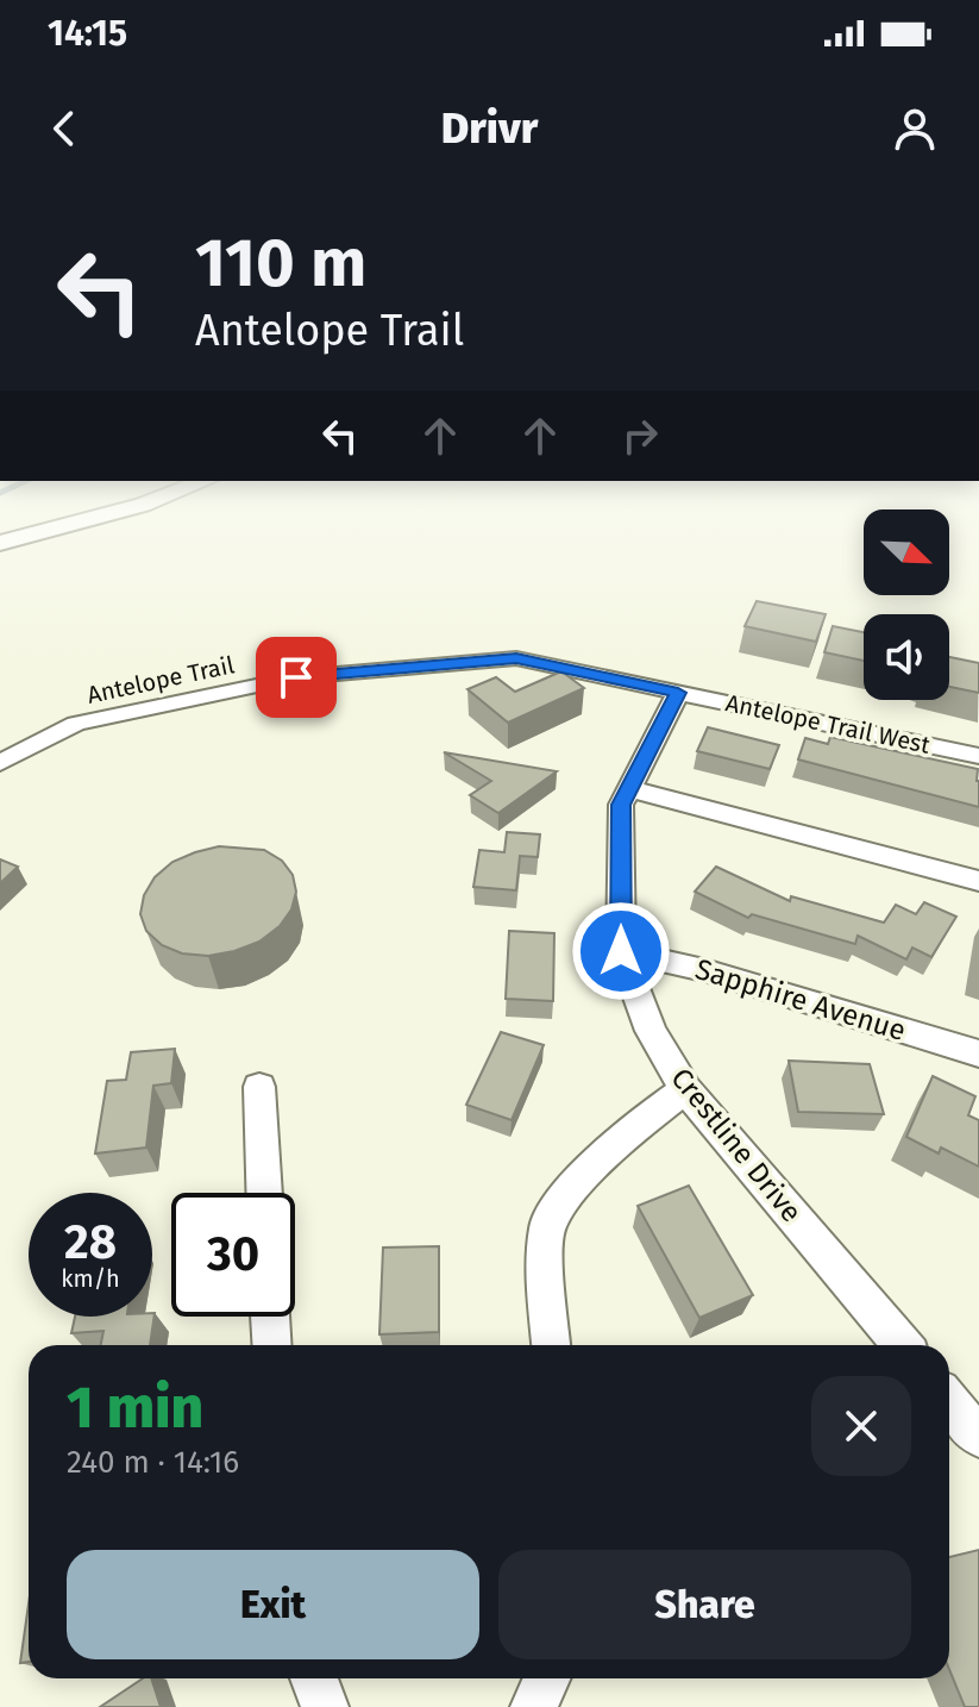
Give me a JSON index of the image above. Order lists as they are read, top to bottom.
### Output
{
  "streets": {
    "street": [
      "Antelope Trail",
      "Antelope Trail West",
      "Sapphire Avenue",
      "Crestline Drive"
    ]
  },
  "crossings": [
    ["Antelope Trail", "Antelope Trail West"],
    ["Antelope Trail", "Crestline Drive"],
    ["Antelope Trail West", "Crestline Drive"],
    ["Sapphire Avenue", "Crestline Drive"]
  ],
  "north": "bottom right",
  "page": {
    "status": "14:15",
    "header": "Drivr",
    "turn": ["110 m", "Antelope Trail"],
    "speed": "28 km/h",
    "limit": "30",
    "heading": ["1 min", "240 m · 14:16"],
    "buttons": ["Exit", "Share"]
  }
}
